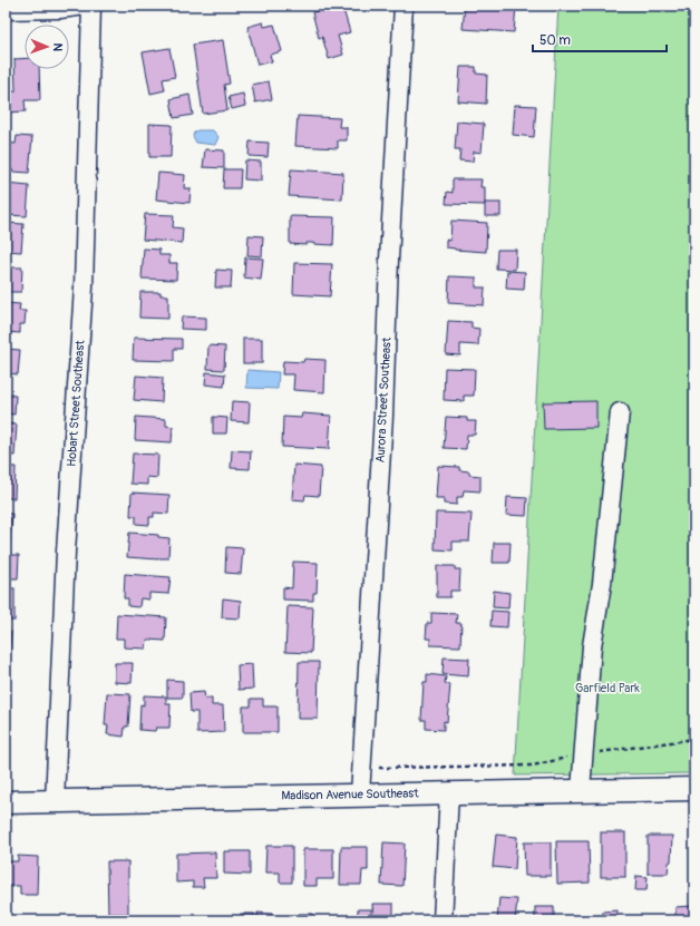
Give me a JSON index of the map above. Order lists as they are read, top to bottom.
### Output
{
  "streets": {
    "street": ["Aurora Street Southeast", "Hobart Street Southeast", "Madison Avenue Southeast"]
  },
  "crossings": [
    ["Aurora Street Southeast", "Madison Avenue Southeast"],
    ["Hobart Street Southeast", "Madison Avenue Southeast"]
  ],
  "parks": ["Garfield Park"],
  "scale_bar": "50 m",
  "north": "right"
}
